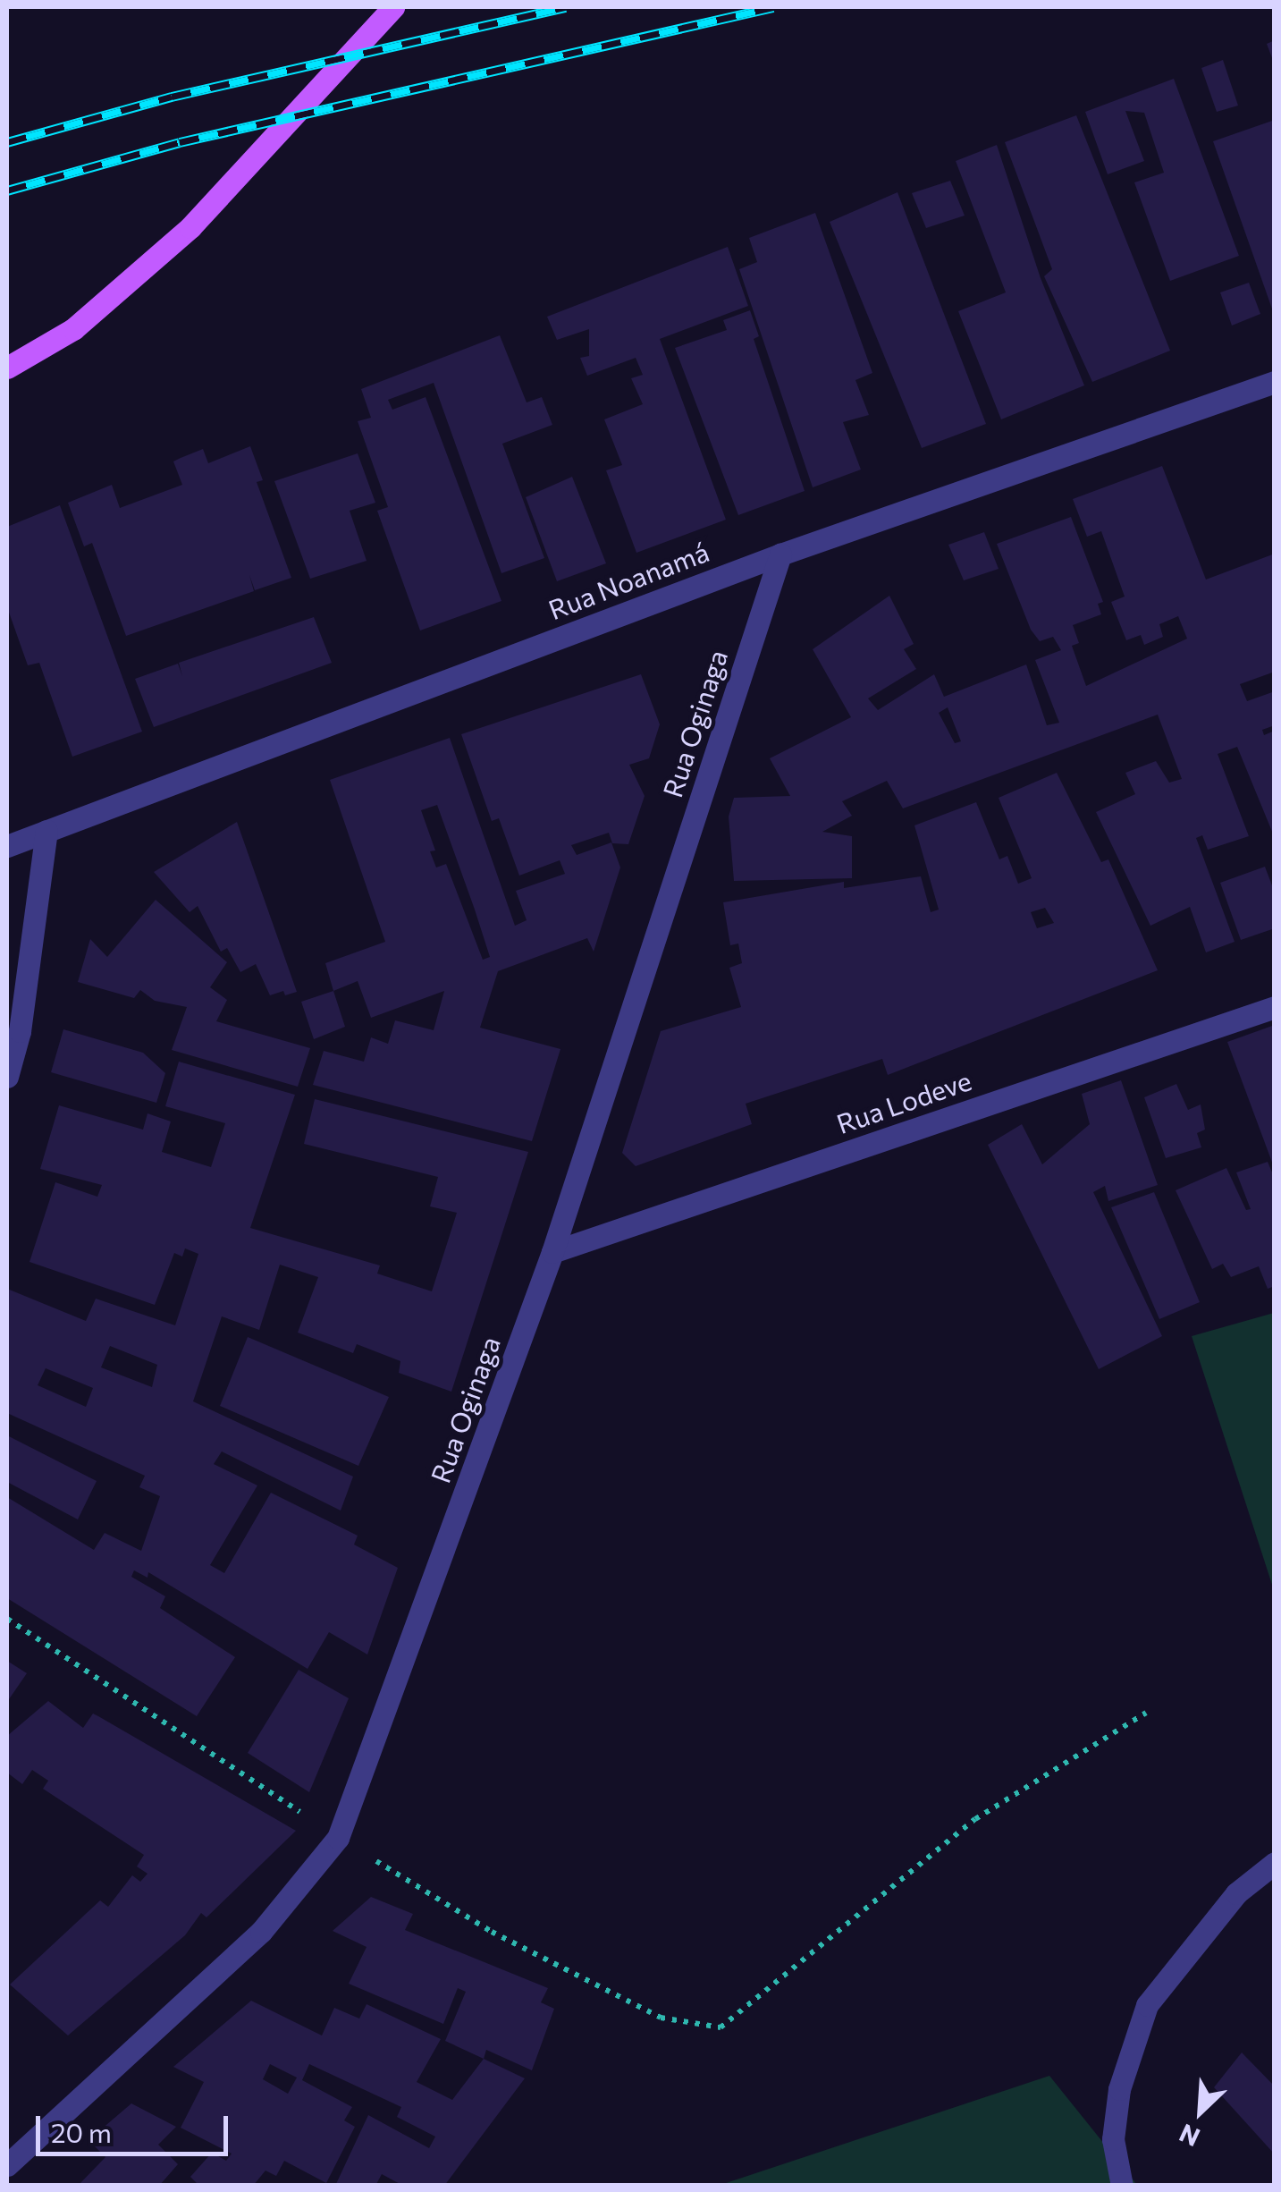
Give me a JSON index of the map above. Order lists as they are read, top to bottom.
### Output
{
  "streets": {
    "street": ["Rua Noanamá", "Rua Oginaga", "Rua Lodeve"]
  },
  "crossings": [
    ["Rua Noanamá", "Rua Oginaga"],
    ["Rua Oginaga", "Rua Lodeve"]
  ],
  "scale_bar": "20 m",
  "north": "bottom left"
}
